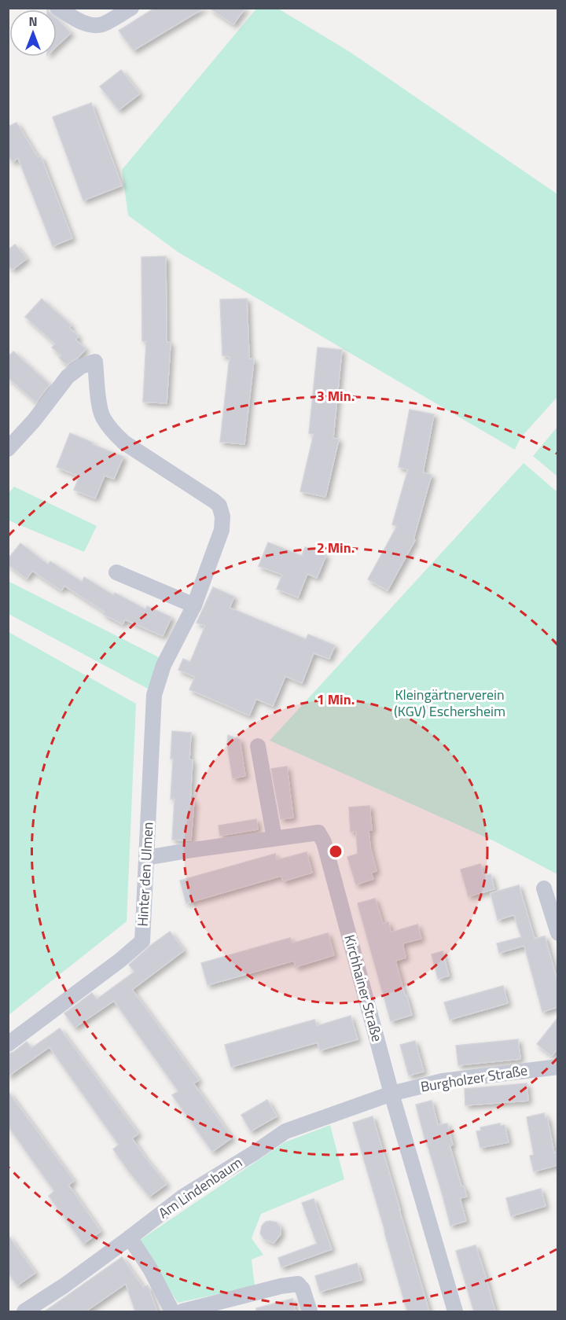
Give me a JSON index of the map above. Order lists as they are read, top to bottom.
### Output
{
  "streets": {
    "street": [
      "Hinter den Ulmen",
      "Kirchhainer Straße",
      "Burgholzer Straße",
      "Am Lindenbaum"
    ]
  },
  "crossings": [
    ["Hinter den Ulmen", "Kirchhainer Straße"],
    ["Kirchhainer Straße", "Burgholzer Straße"],
    ["Kirchhainer Straße", "Am Lindenbaum"],
    ["Burgholzer Straße", "Am Lindenbaum"]
  ],
  "parks": ["Kleingärtnerverein (KGV) Eschersheim"],
  "north": "top",
  "rings": ["3 Min.", "2 Min.", "1 Min."]
}
